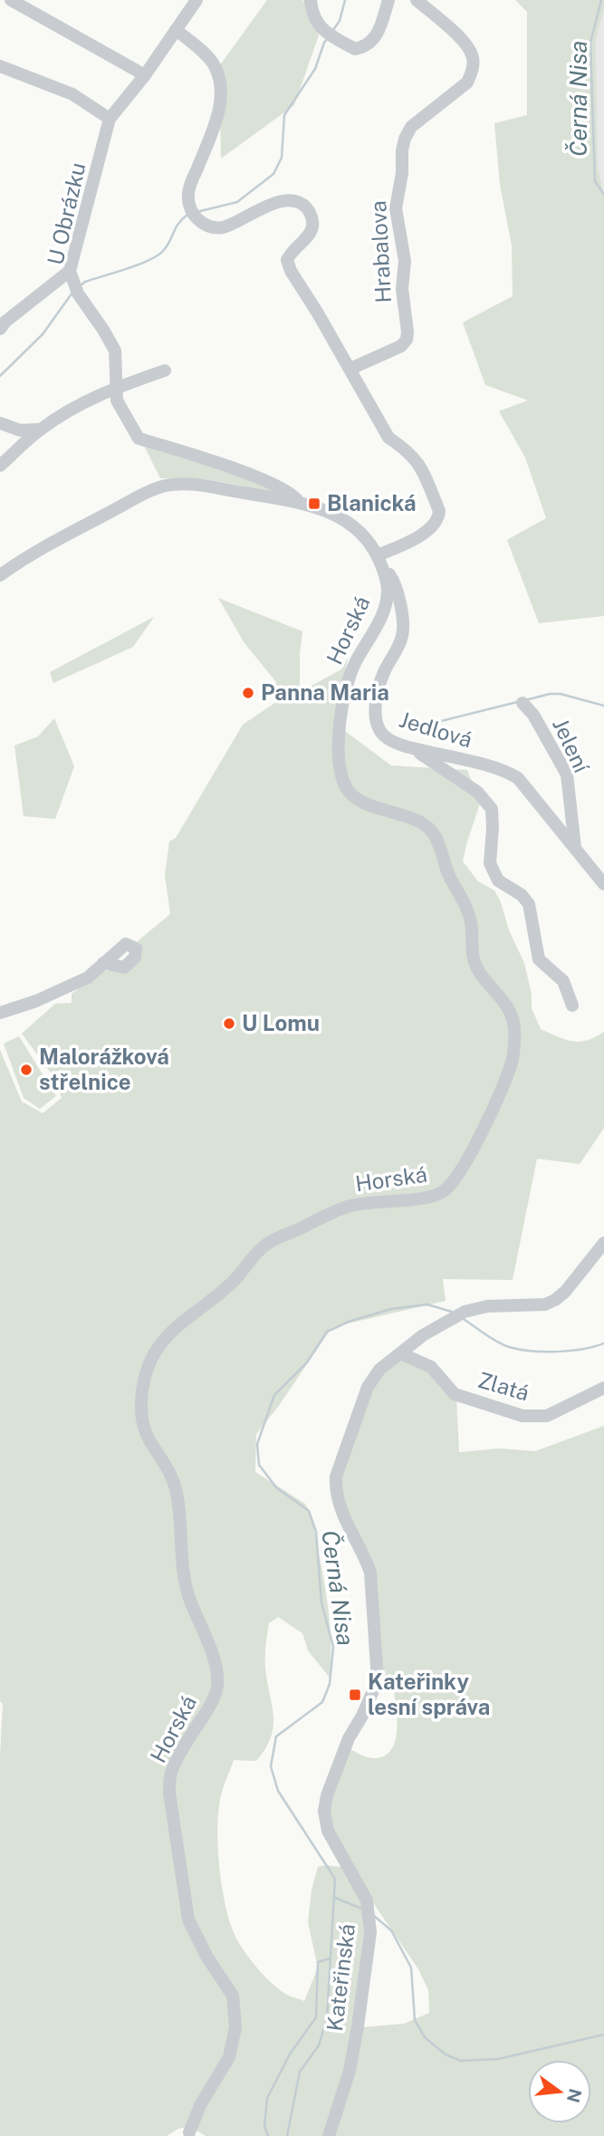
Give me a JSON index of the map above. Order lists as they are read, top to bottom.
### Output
{
  "streets": {
    "street": [
      "U Obrázku",
      "Hrabalova",
      "Horská",
      "Jedlová",
      "Jelení",
      "Zlatá",
      "Kateřinská"
    ]
  },
  "crossings": [
    ["U Obrázku", "Horská"],
    ["Horská", "Jedlová"],
    ["Jedlová", "Jelení"],
    ["Zlatá", "Kateřinská"]
  ],
  "water": ["Černá Nisa"],
  "places": {
    "transit": ["Blanická", "Kateřinky lesní správa"],
    "other": ["Panna Maria", "U Lomu", "Malorážková střelnice"]
  },
  "north": "right"
}
